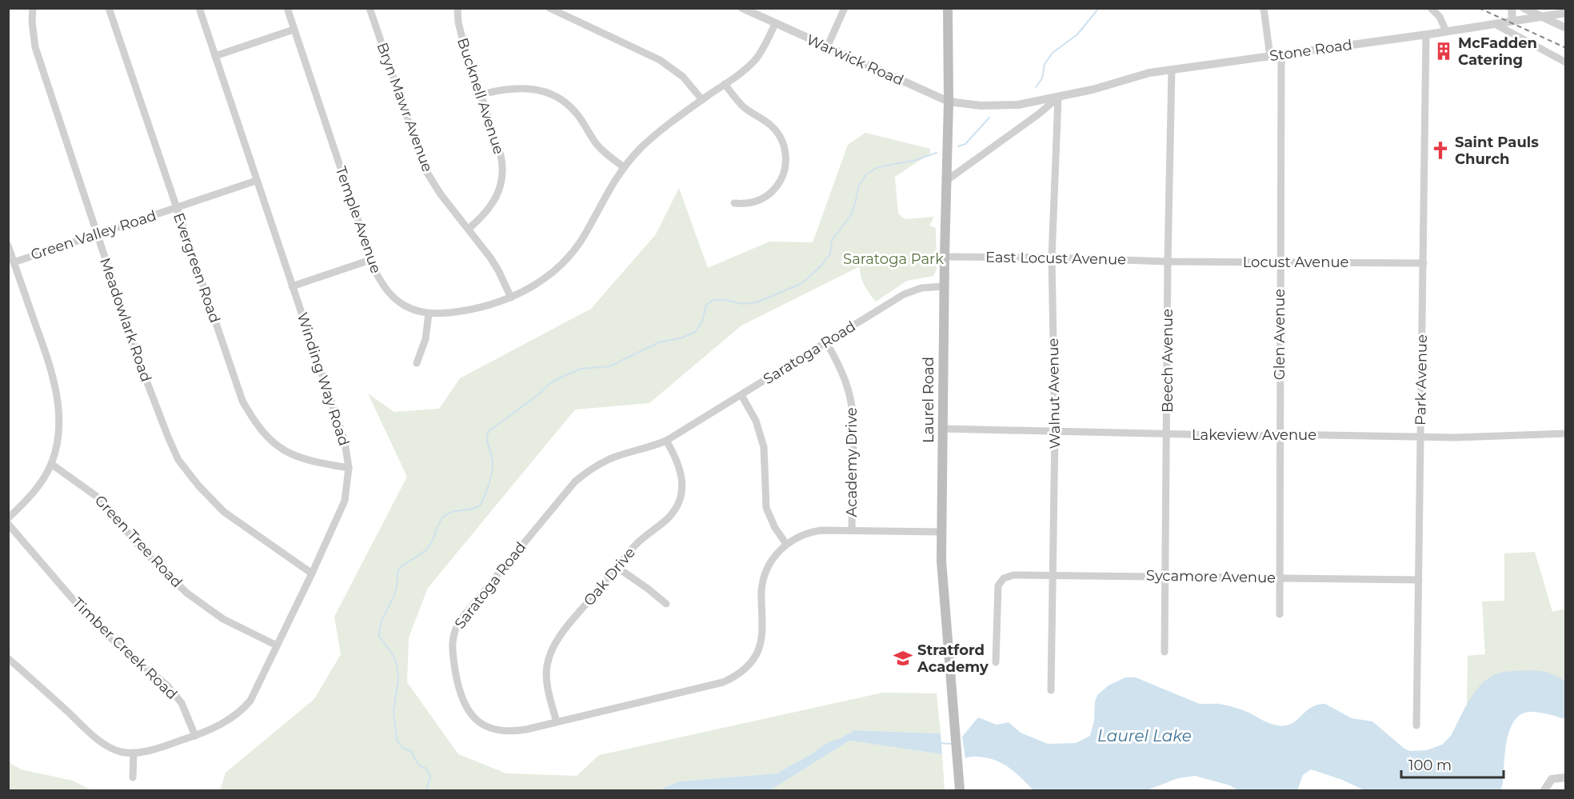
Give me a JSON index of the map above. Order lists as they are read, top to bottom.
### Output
{
  "streets": {
    "main road": ["Laurel Road"],
    "street": [
      "Stone Road",
      "Warwick Road",
      "Bucknell Avenue",
      "Bryn Mawr Avenue",
      "Temple Avenue",
      "Green Valley Road",
      "East Locust Avenue",
      "Locust Avenue",
      "Evergreen Road",
      "Meadowlark Road",
      "Glen Avenue",
      "Saratoga Road",
      "Beech Avenue",
      "Winding Way Road",
      "Park Avenue",
      "Walnut Avenue",
      "Lakeview Avenue",
      "Academy Drive",
      "Green Tree Road",
      "Oak Drive",
      "Sycamore Avenue",
      "Timber Creek Road"
    ]
  },
  "crossings": [
    ["Stone Road", "Warwick Road"],
    ["Stone Road", "Glen Avenue"],
    ["Stone Road", "Beech Avenue"],
    ["Stone Road", "Park Avenue"],
    ["Stone Road", "Walnut Avenue"],
    ["Stone Road", "Laurel Road"],
    ["Warwick Road", "Temple Avenue"],
    ["Warwick Road", "Laurel Road"],
    ["Bucknell Avenue", "Bryn Mawr Avenue"],
    ["Bryn Mawr Avenue", "Temple Avenue"],
    ["Green Valley Road", "Evergreen Road"],
    ["Green Valley Road", "Meadowlark Road"],
    ["Green Valley Road", "Winding Way Road"],
    ["East Locust Avenue", "Locust Avenue"],
    ["East Locust Avenue", "Beech Avenue"],
    ["East Locust Avenue", "Walnut Avenue"],
    ["East Locust Avenue", "Laurel Road"],
    ["Locust Avenue", "Glen Avenue"],
    ["Locust Avenue", "Beech Avenue"],
    ["Locust Avenue", "Park Avenue"],
    ["Evergreen Road", "Winding Way Road"],
    ["Meadowlark Road", "Winding Way Road"],
    ["Glen Avenue", "Lakeview Avenue"],
    ["Glen Avenue", "Sycamore Avenue"],
    ["Saratoga Road", "Laurel Road"],
    ["Saratoga Road", "Academy Drive"],
    ["Saratoga Road", "Oak Drive"],
    ["Beech Avenue", "Lakeview Avenue"],
    ["Beech Avenue", "Sycamore Avenue"],
    ["Winding Way Road", "Green Tree Road"],
    ["Winding Way Road", "Timber Creek Road"],
    ["Park Avenue", "Lakeview Avenue"],
    ["Park Avenue", "Sycamore Avenue"],
    ["Walnut Avenue", "Lakeview Avenue"],
    ["Walnut Avenue", "Sycamore Avenue"],
    ["Laurel Road", "Lakeview Avenue"]
  ],
  "water": ["Laurel Lake"],
  "parks": ["Saratoga Park"],
  "places": {
    "building": ["McFadden Catering"],
    "church": ["Saint Pauls Church"],
    "school or university": ["Stratford Academy"]
  },
  "scale_bar": "100 m"
}
